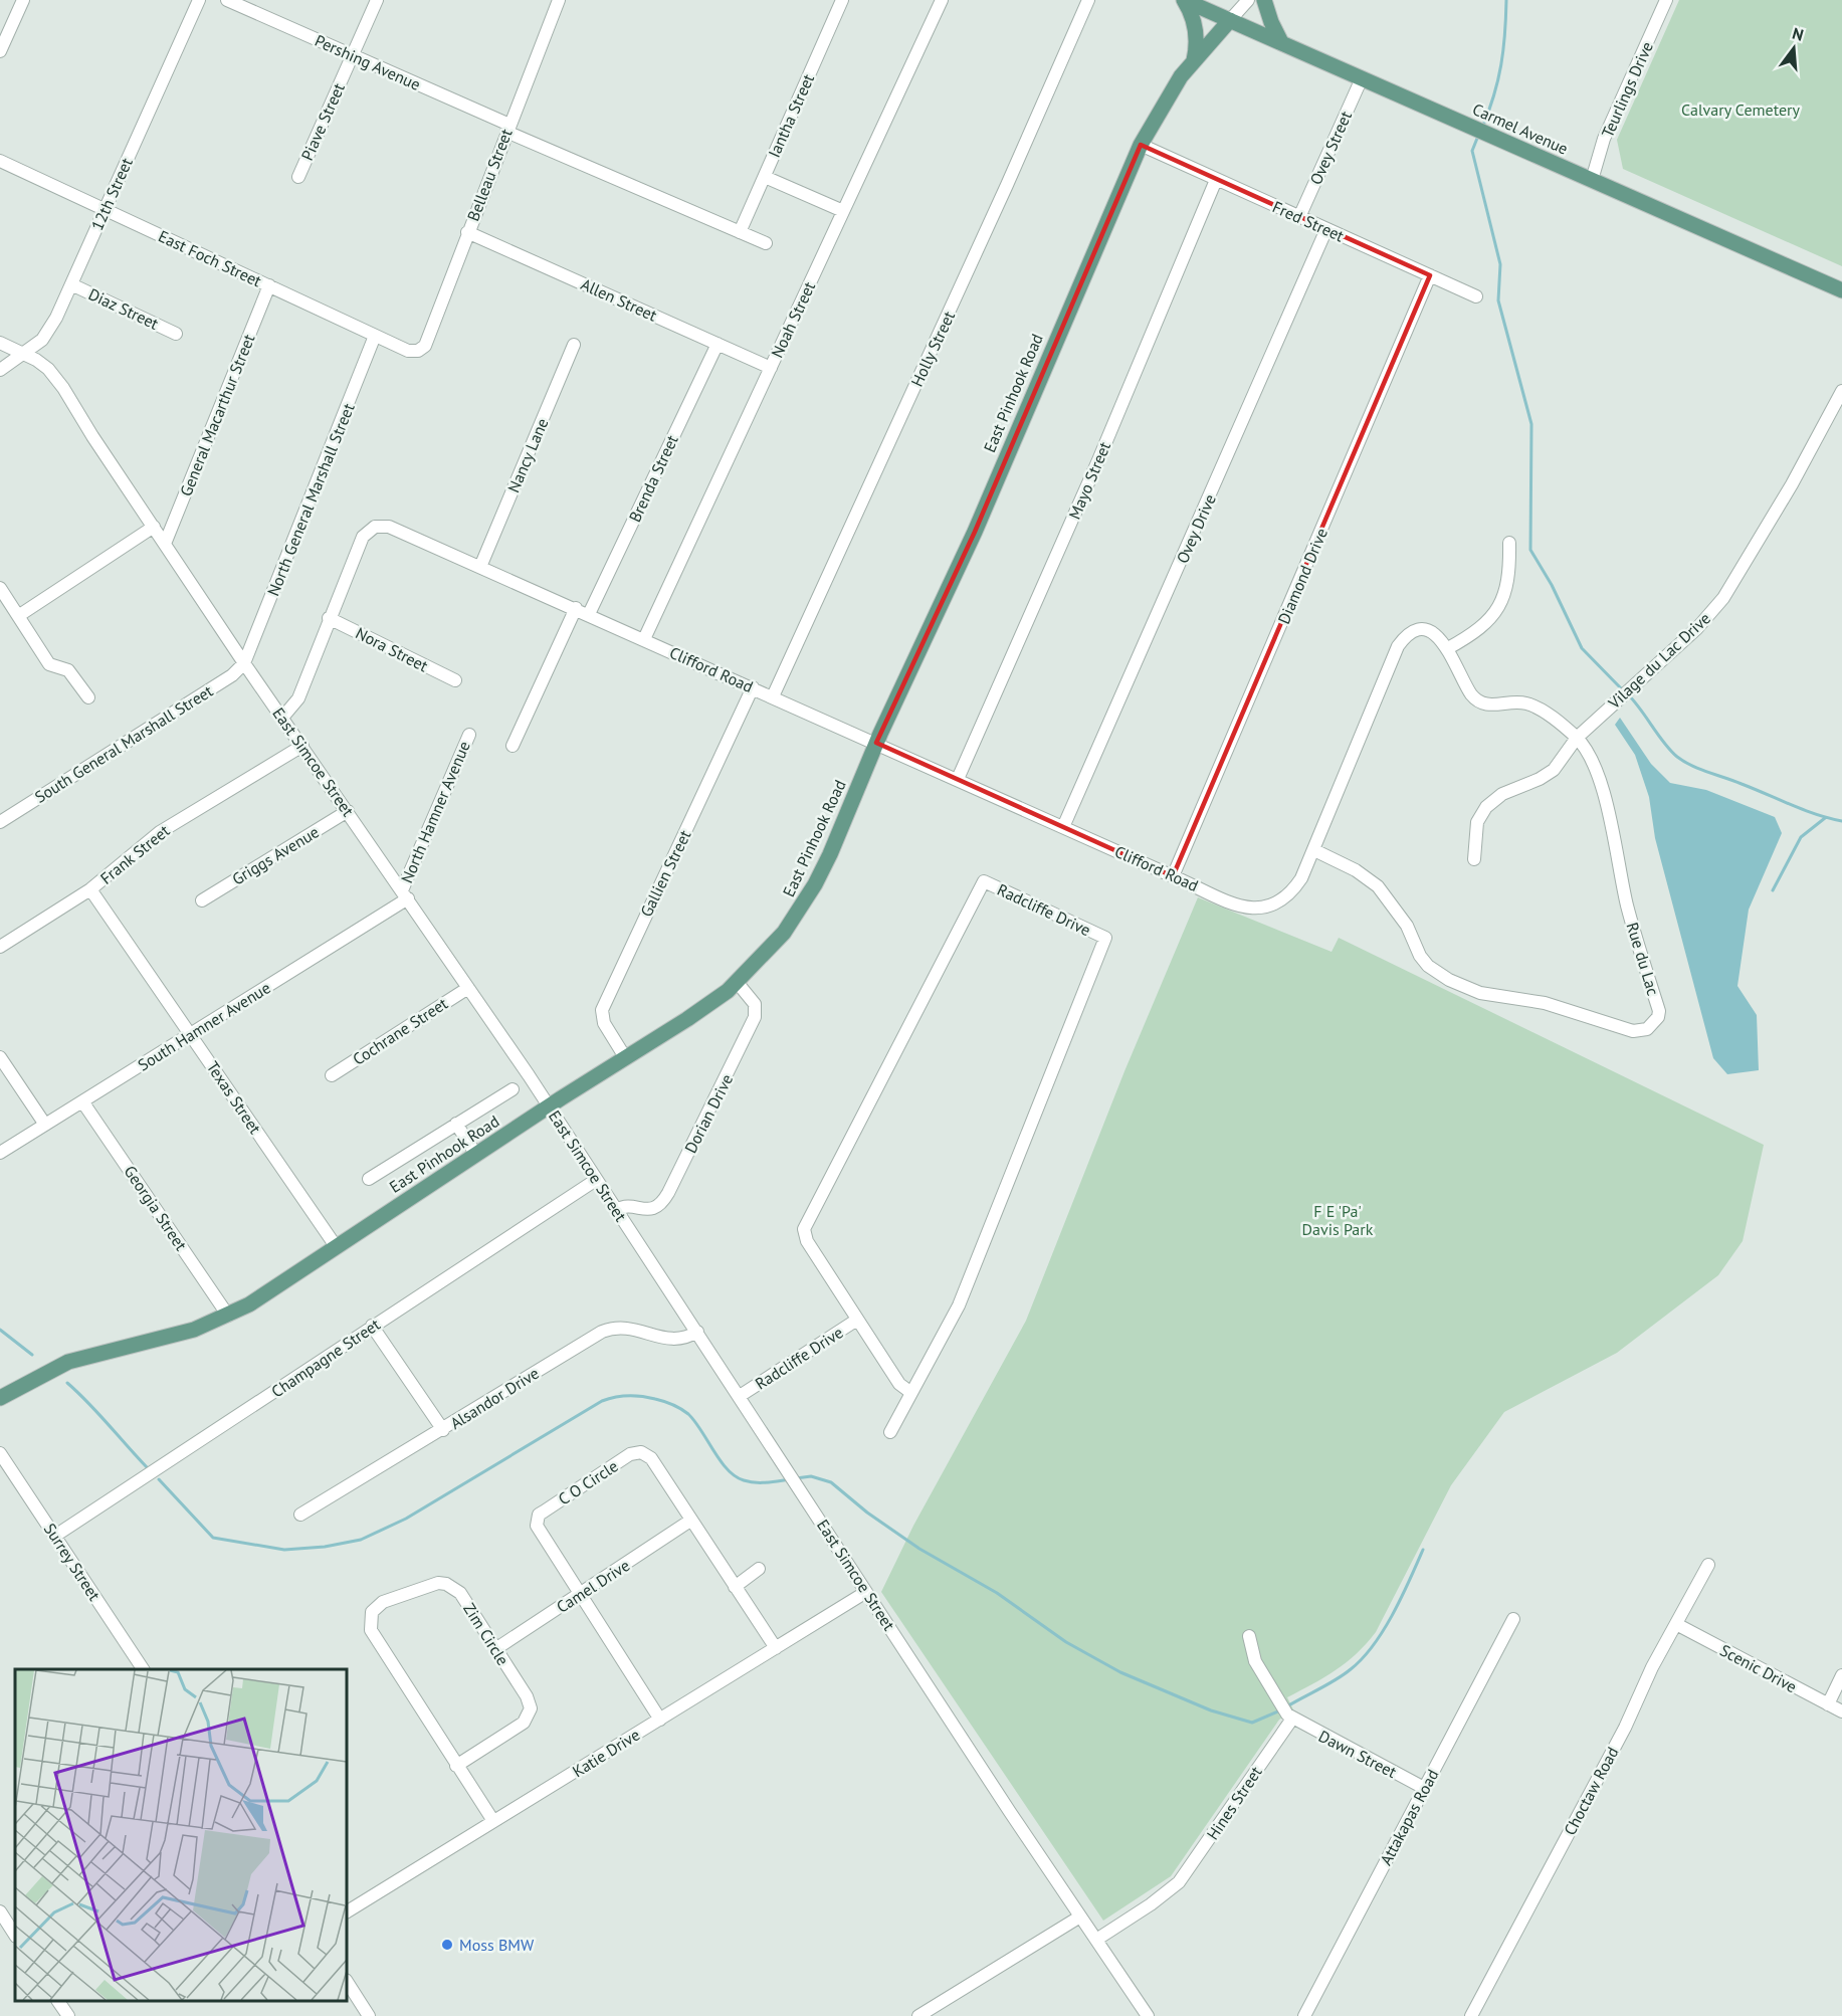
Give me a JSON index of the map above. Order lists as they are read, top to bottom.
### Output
{
  "streets": {
    "main road": ["Carmel Avenue", "East Pinhook Road"],
    "street": [
      "Pershing Avenue",
      "Teurlings Drive",
      "Iantha Street",
      "Piave Street",
      "Ovey Street",
      "Belleau Street",
      "12th Street",
      "Fred Street",
      "East Foch Street",
      "Allen Street",
      "Diaz Street",
      "Noah Street",
      "Holly Street",
      "General Macarthur Street",
      "Nancy Lane",
      "Brenda Street",
      "Mayo Street",
      "North General Marshall Street",
      "Ovey Drive",
      "Diamond Drive",
      "Nora Street",
      "Vilage du Lac Drive",
      "Clifford Road",
      "South General Marshall Street",
      "East Simcoe Street",
      "North Hamner Avenue",
      "Frank Street",
      "Griggs Avenue",
      "Gallien Street",
      "Radcliffe Drive",
      "Rue du Lac",
      "South Hamner Avenue",
      "Cochrane Street",
      "Texas Street",
      "Dorian Drive",
      "Georgia Street",
      "Champagne Street",
      "Alsandor Drive",
      "C O Circle",
      "Surrey Street",
      "Camel Drive",
      "Zim Circle",
      "Scenic Drive",
      "Katie Drive",
      "Dawn Street",
      "Choctaw Road",
      "Hines Street",
      "Attakapas Road"
    ]
  },
  "crossings": [
    ["Pershing Avenue", "Iantha Street"],
    ["Pershing Avenue", "Piave Street"],
    ["Pershing Avenue", "Belleau Street"],
    ["Teurlings Drive", "Carmel Avenue"],
    ["Carmel Avenue", "Ovey Street"],
    ["Carmel Avenue", "East Pinhook Road"],
    ["Ovey Street", "Fred Street"],
    ["Belleau Street", "East Foch Street"],
    ["Belleau Street", "Allen Street"],
    ["12th Street", "East Foch Street"],
    ["12th Street", "Diaz Street"],
    ["12th Street", "East Simcoe Street"],
    ["Fred Street", "East Pinhook Road"],
    ["Fred Street", "Mayo Street"],
    ["Fred Street", "Ovey Drive"],
    ["Fred Street", "Diamond Drive"],
    ["East Foch Street", "General Macarthur Street"],
    ["East Foch Street", "North General Marshall Street"],
    ["Allen Street", "Noah Street"],
    ["Allen Street", "Brenda Street"],
    ["Noah Street", "Clifford Road"],
    ["Holly Street", "Clifford Road"],
    ["East Pinhook Road", "Clifford Road"],
    ["East Pinhook Road", "East Simcoe Street"],
    ["East Pinhook Road", "Gallien Street"],
    ["East Pinhook Road", "Texas Street"],
    ["East Pinhook Road", "Dorian Drive"],
    ["East Pinhook Road", "Georgia Street"],
    ["General Macarthur Street", "East Simcoe Street"],
    ["Nancy Lane", "Clifford Road"],
    ["Brenda Street", "Clifford Road"],
    ["Mayo Street", "Clifford Road"],
    ["North General Marshall Street", "South General Marshall Street"],
    ["North General Marshall Street", "East Simcoe Street"],
    ["Ovey Drive", "Clifford Road"],
    ["Diamond Drive", "Clifford Road"],
    ["Nora Street", "Clifford Road"],
    ["Vilage du Lac Drive", "Rue du Lac"],
    ["Clifford Road", "East Simcoe Street"],
    ["Clifford Road", "Gallien Street"],
    ["Clifford Road", "Rue du Lac"],
    ["South General Marshall Street", "East Simcoe Street"],
    ["East Simcoe Street", "North Hamner Avenue"],
    ["East Simcoe Street", "Frank Street"],
    ["East Simcoe Street", "Griggs Avenue"],
    ["East Simcoe Street", "Radcliffe Drive"],
    ["East Simcoe Street", "South Hamner Avenue"],
    ["East Simcoe Street", "Cochrane Street"],
    ["East Simcoe Street", "Dorian Drive"],
    ["East Simcoe Street", "Champagne Street"],
    ["East Simcoe Street", "Alsandor Drive"],
    ["East Simcoe Street", "Katie Drive"],
    ["East Simcoe Street", "Hines Street"],
    ["North Hamner Avenue", "South Hamner Avenue"],
    ["Frank Street", "Texas Street"],
    ["South Hamner Avenue", "Texas Street"],
    ["South Hamner Avenue", "Georgia Street"],
    ["Champagne Street", "Surrey Street"],
    ["C O Circle", "Camel Drive"],
    ["C O Circle", "Katie Drive"],
    ["Camel Drive", "Zim Circle"],
    ["Zim Circle", "Katie Drive"],
    ["Scenic Drive", "Choctaw Road"],
    ["Dawn Street", "Hines Street"],
    ["Dawn Street", "Attakapas Road"]
  ],
  "parks": ["Calvary Cemetery", "F E 'Pa' Davis Park"],
  "places": ["Moss BMW"],
  "north": "top"
}
